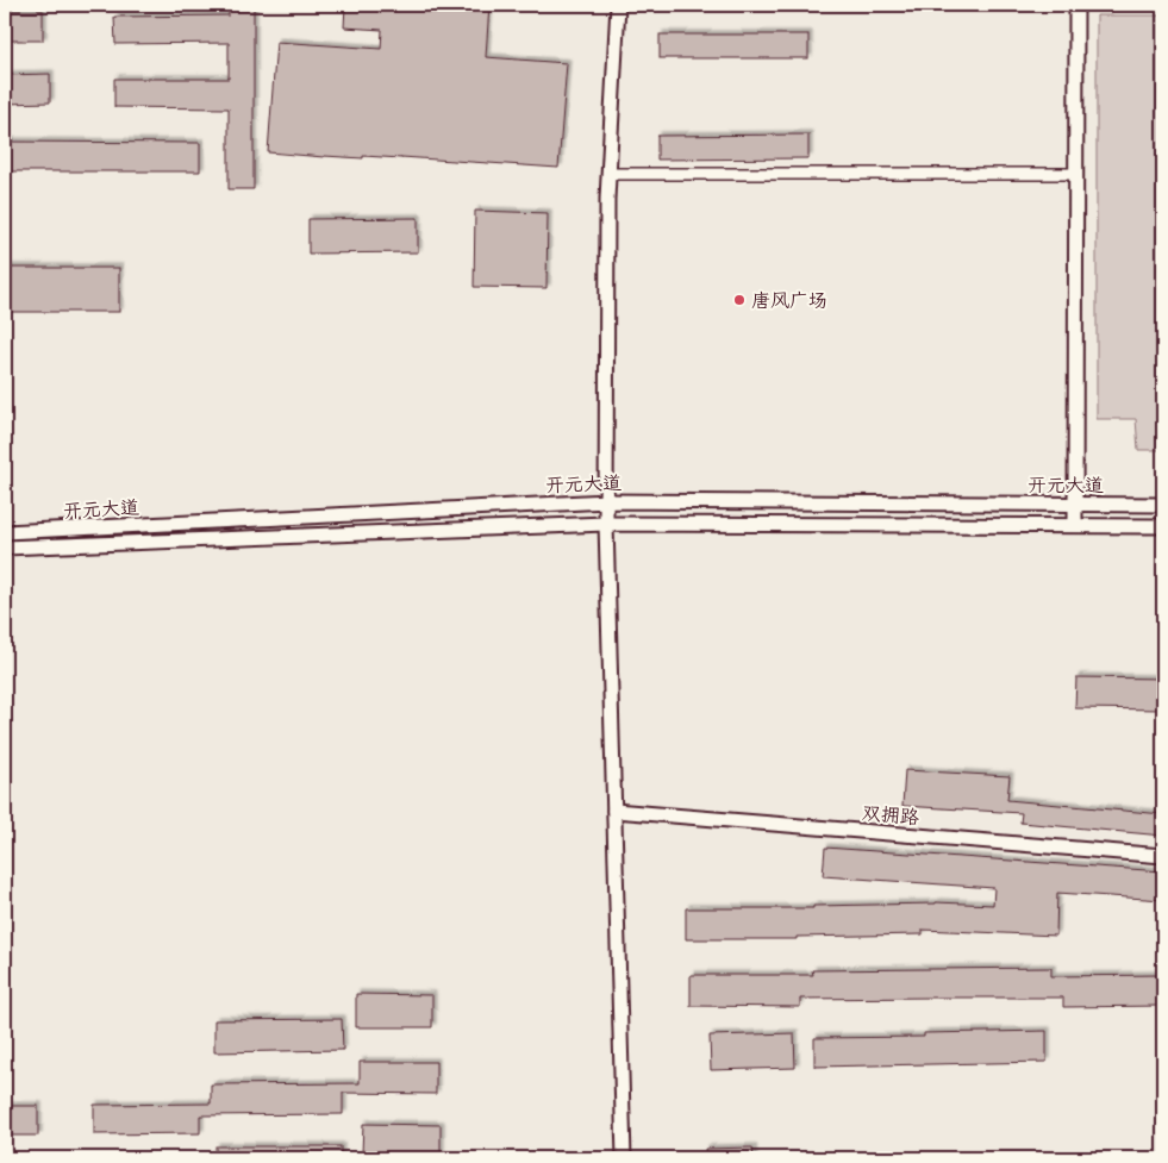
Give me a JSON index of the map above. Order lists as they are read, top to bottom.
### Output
{
  "streets": {
    "main road": ["开元大道", "双拥路"]
  },
  "places": ["唐风广场"]
}
